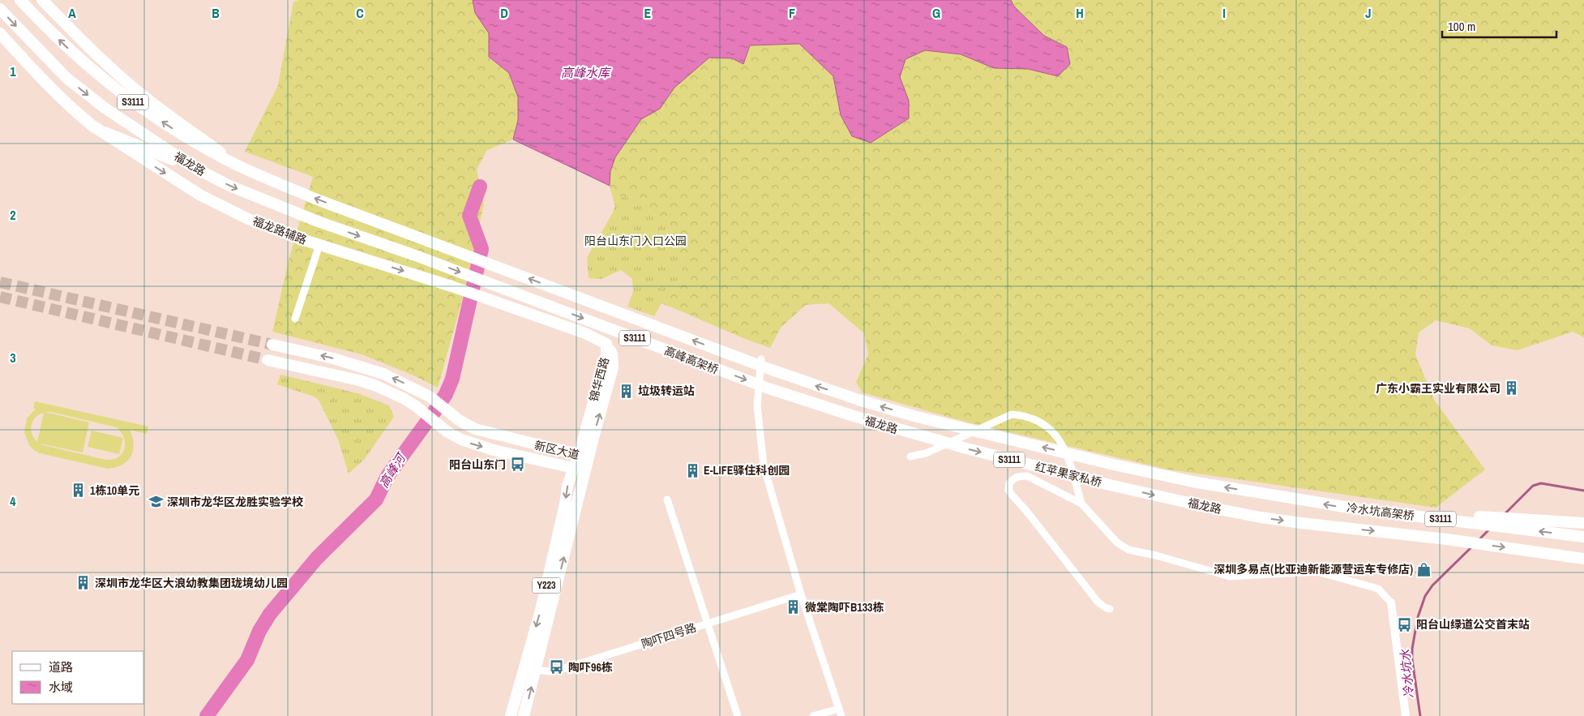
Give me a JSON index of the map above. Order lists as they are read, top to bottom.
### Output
{
  "streets": {
    "main road": [
      "S3111",
      "福龙路",
      "福龙路辅路",
      "高峰高架桥",
      "锦华西路",
      "新区大道",
      "红苹果家私桥",
      "冷水坑高架桥",
      "Y223"
    ],
    "street": ["陶吓四号路"]
  },
  "crossings": [
    ["福龙路", "高峰高架桥"],
    ["福龙路", "红苹果家私桥"],
    ["福龙路", "冷水坑高架桥"],
    ["福龙路辅路", "锦华西路"],
    ["锦华西路", "新区大道"],
    ["锦华西路", "陶吓四号路"],
    ["新区大道", "Y223"]
  ],
  "water": ["高峰水库", "高峰河", "冷水坑水"],
  "parks": ["阳台山东门入口公园"],
  "places": {
    "building": [
      "广东小霸王实业有限公司",
      "垃圾转运站",
      "E-LIFE驿住科创园",
      "1栋10单元",
      "深圳市龙华区大浪幼教集团珑境幼儿园",
      "微棠陶吓B133栋"
    ],
    "bus stop": ["阳台山东门", "阳台山绿道公交首末站", "陶吓96栋"],
    "school or university": ["深圳市龙华区龙胜实验学校"],
    "shop": ["深圳多易点(比亚迪新能源营运车专修店)"]
  },
  "legend": ["道路", "水域"],
  "scale_bar": "100 m",
  "grid": {
    "columns": [
      "A",
      "B",
      "C",
      "D",
      "E",
      "F",
      "G",
      "H",
      "I",
      "J"
    ],
    "rows": [
      "1",
      "2",
      "3",
      "4"
    ]
  }
}
